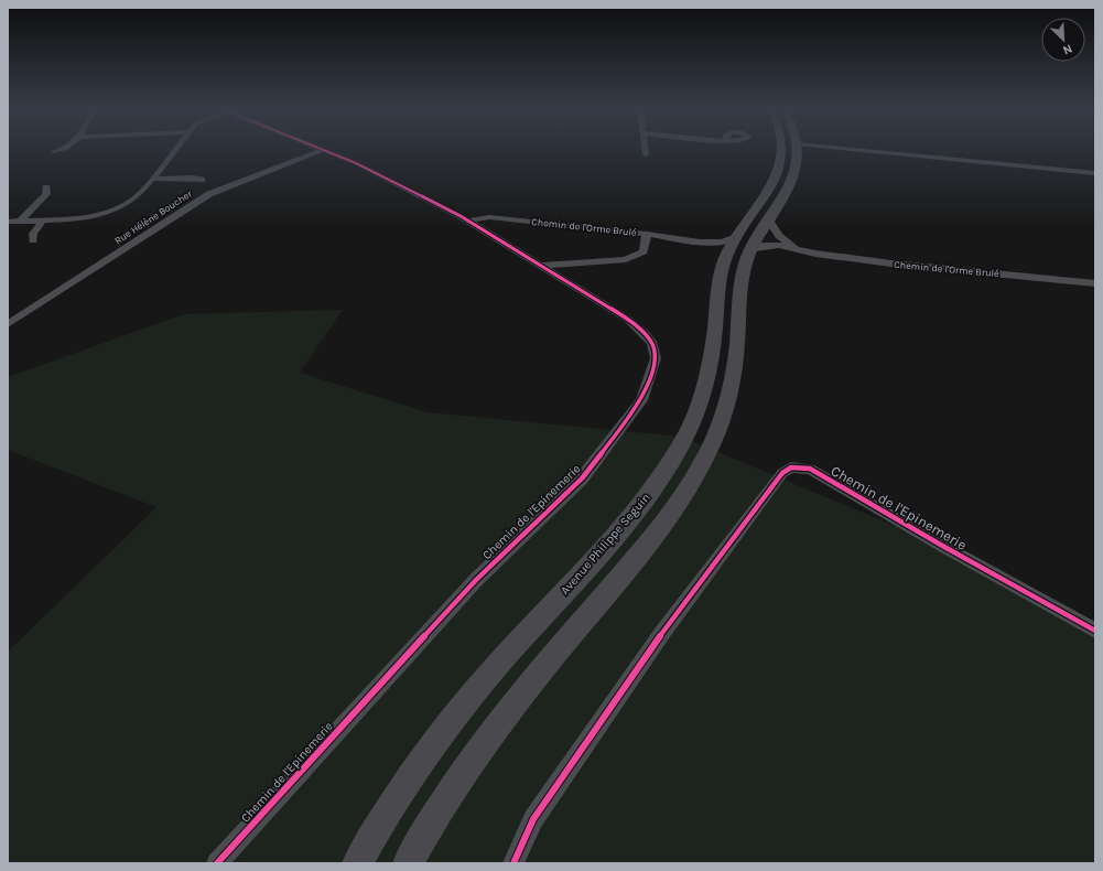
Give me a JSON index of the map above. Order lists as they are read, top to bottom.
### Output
{
  "streets": {
    "main road": ["Avenue Philippe Seguin"],
    "street": ["Rue Hélène Boucher", "Chemin de l'Orme Brulé", "Chemin de l'Epinemerie"]
  },
  "crossings": [
    ["Rue Hélène Boucher", "Chemin de l'Epinemerie"],
    ["Chemin de l'Orme Brulé", "Chemin de l'Epinemerie"],
    ["Chemin de l'Orme Brulé", "Avenue Philippe Seguin"]
  ],
  "north": "bottom right"
}
